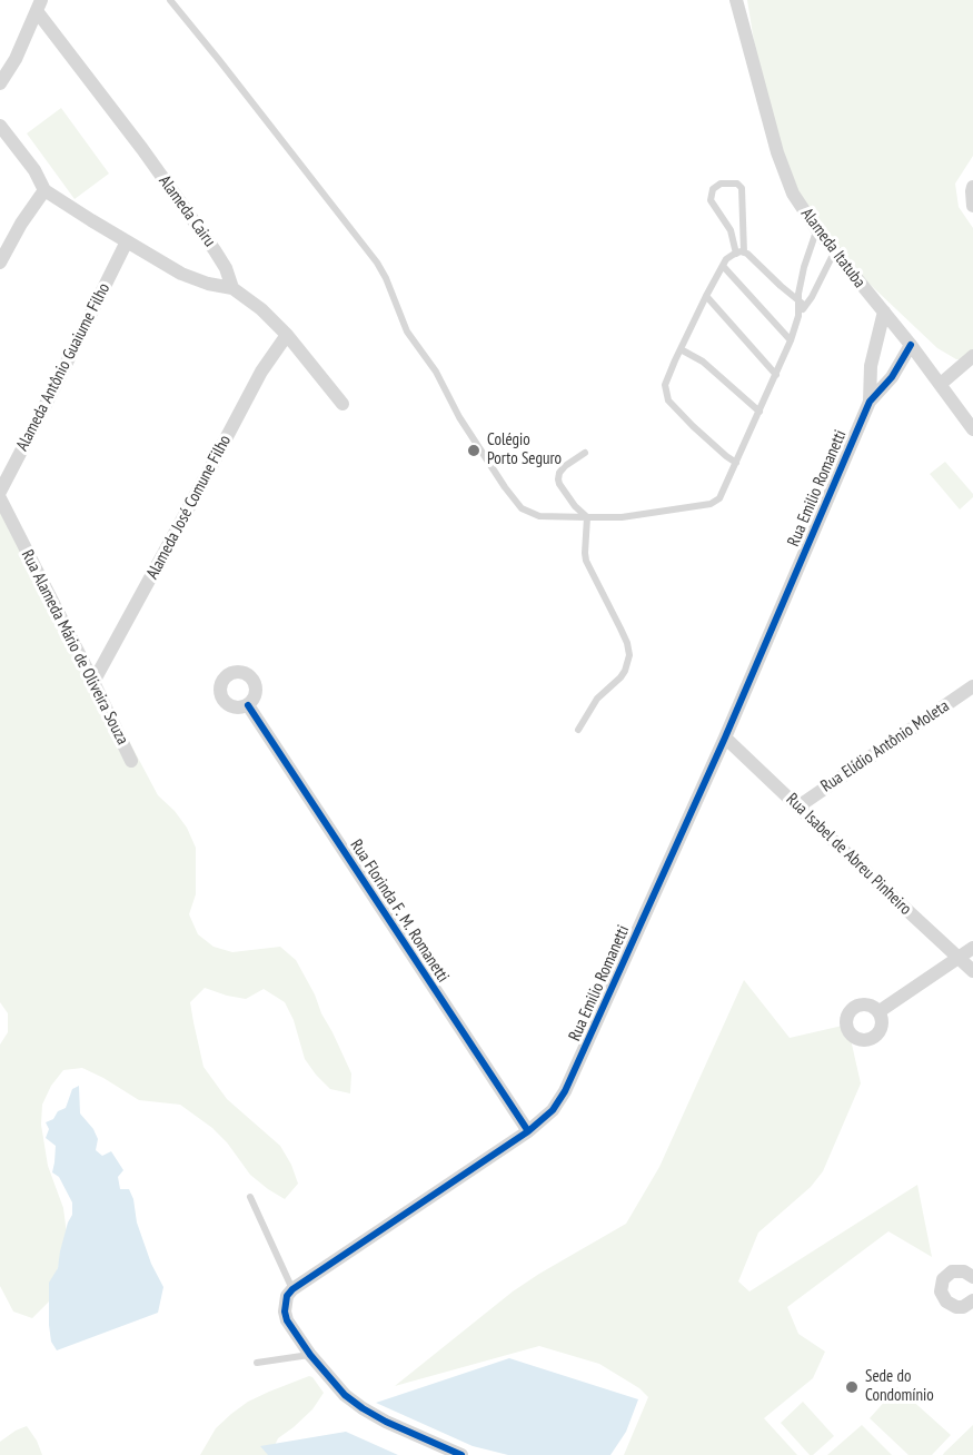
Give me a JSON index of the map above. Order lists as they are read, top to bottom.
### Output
{
  "streets": {
    "street": [
      "Alameda Cairu",
      "Alameda Itatuba",
      "Alameda Antônio Guaiume Filho",
      "Rua Emilio Romanetti",
      "Alameda José Comune Filho",
      "Rua Alameda Mário de Oliveira Souza",
      "Rua Elídio Antônio Moleta",
      "Rua Isabel de Abreu Pinheiro",
      "Rua Florinda F. M. Romanetti"
    ]
  },
  "crossings": [
    ["Alameda Itatuba", "Rua Emilio Romanetti"],
    ["Rua Emilio Romanetti", "Rua Isabel de Abreu Pinheiro"],
    ["Rua Emilio Romanetti", "Rua Florinda F. M. Romanetti"],
    ["Alameda José Comune Filho", "Rua Alameda Mário de Oliveira Souza"],
    ["Rua Elídio Antônio Moleta", "Rua Isabel de Abreu Pinheiro"]
  ],
  "places": ["Colégio Porto Seguro", "Sede do Condomínio"]
}
